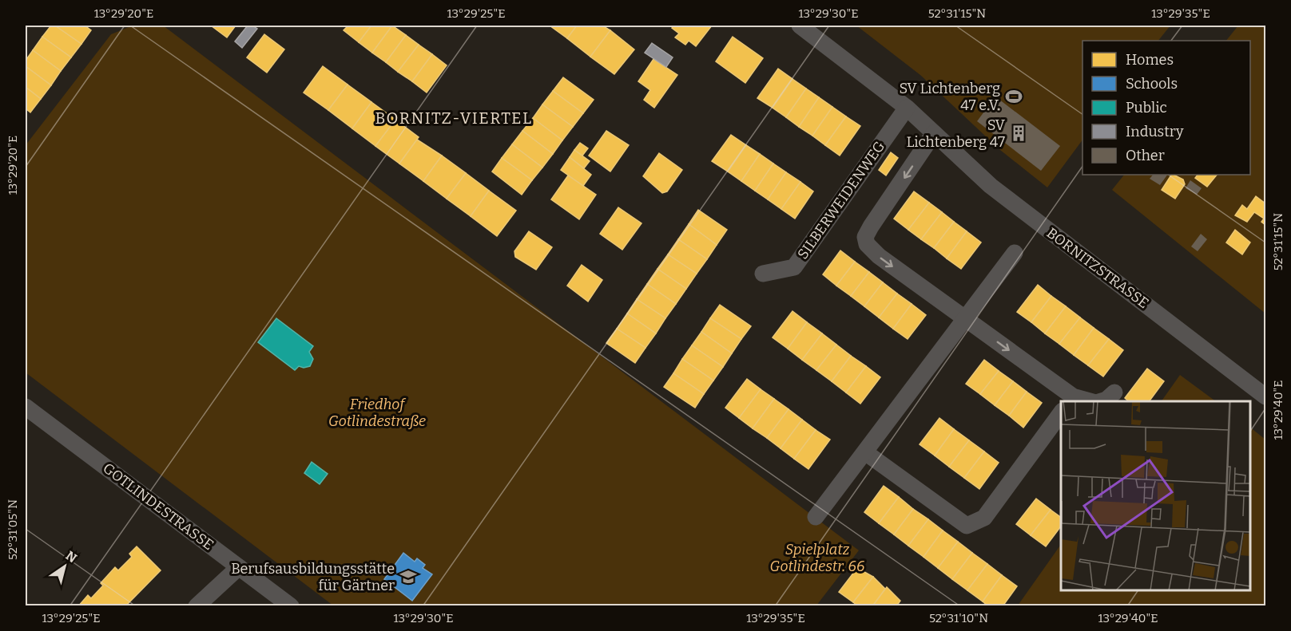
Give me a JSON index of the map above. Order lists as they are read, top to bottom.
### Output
{
  "streets": {
    "street": ["SILBERWEIDENWEG", "BORNITZSTRASSE", "GOTLINDESTRASSE"]
  },
  "crossings": [
    ["SILBERWEIDENWEG", "BORNITZSTRASSE"]
  ],
  "districts": ["BORNITZ-VIERTEL"],
  "parks": ["Friedhof Gotlindestraße", "Spielplatz Gotlindestr. 66"],
  "places": {
    "sports": ["SV Lichtenberg 47 e.V."],
    "building": ["SV Lichtenberg 47"],
    "school or university": ["Berufsausbildungsstätte für Gärtner"]
  },
  "legend": [
    "Homes",
    "Schools",
    "Public",
    "Industry",
    "Other"
  ],
  "north": "top right",
  "coordinates": [
    "13°29'20\"E",
    "13°29'25\"E",
    "13°29'30\"E",
    "52°31'15\"N",
    "13°29'35\"E",
    "13°29'40\"E",
    "52°31'05\"N",
    "52°31'10\"N"
  ]
}
